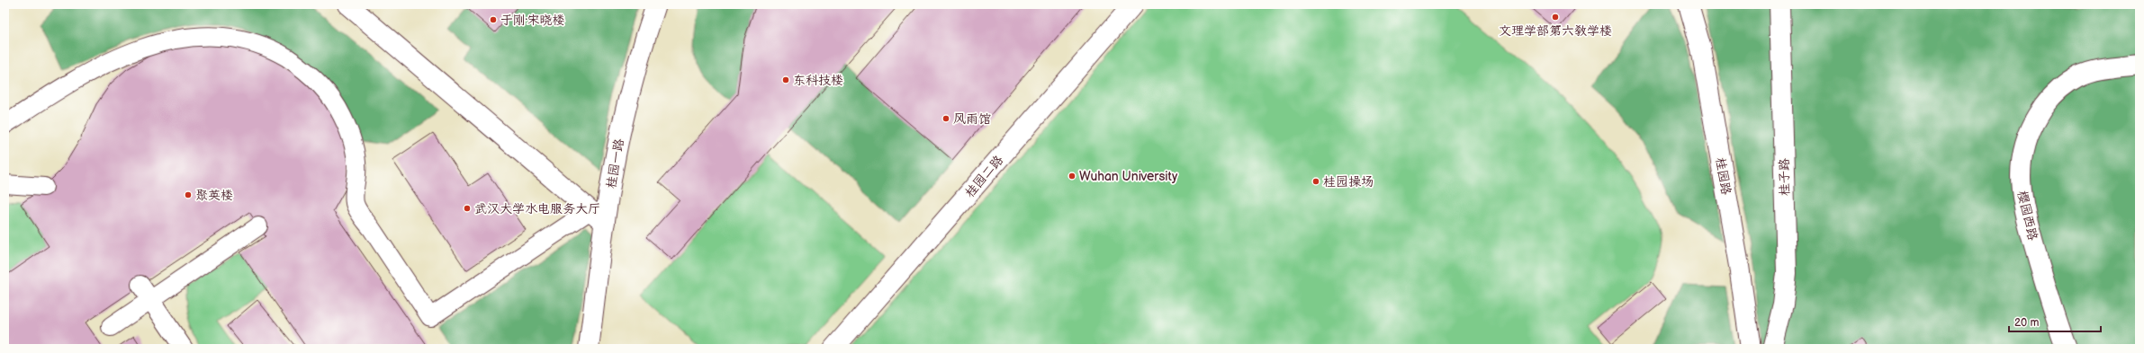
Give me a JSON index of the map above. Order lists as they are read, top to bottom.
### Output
{
  "streets": {
    "street": [
      "桂园一路",
      "桂园二路",
      "桂园路",
      "桂子路",
      "樱园西路"
    ]
  },
  "places": [
    "文理学部第六教学楼",
    "于刚·宋晓楼",
    "东科技楼",
    "风雨馆",
    "Wuhan University",
    "桂园操场",
    "聚英楼",
    "武汉大学水电服务大厅"
  ],
  "scale_bar": "20 m"
}
